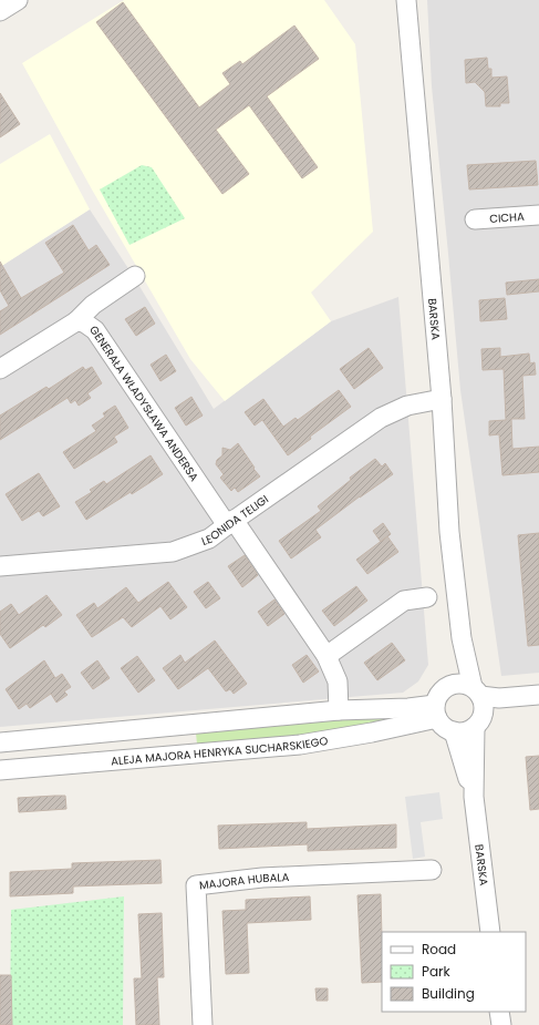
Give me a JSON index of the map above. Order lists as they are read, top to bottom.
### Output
{
  "streets": {
    "street": [
      "CICHA",
      "BARSKA",
      "GENERAŁA WŁADYSŁAWA ANDERSA",
      "LEONIDA TELIGI",
      "ALEJA MAJORA HENRYKA SUCHARSKIEGO",
      "MAJORA HUBALA"
    ]
  },
  "crossings": [
    ["BARSKA", "LEONIDA TELIGI"],
    ["BARSKA", "ALEJA MAJORA HENRYKA SUCHARSKIEGO"],
    ["GENERAŁA WŁADYSŁAWA ANDERSA", "LEONIDA TELIGI"]
  ],
  "legend": ["Road", "Park", "Building"]
}
